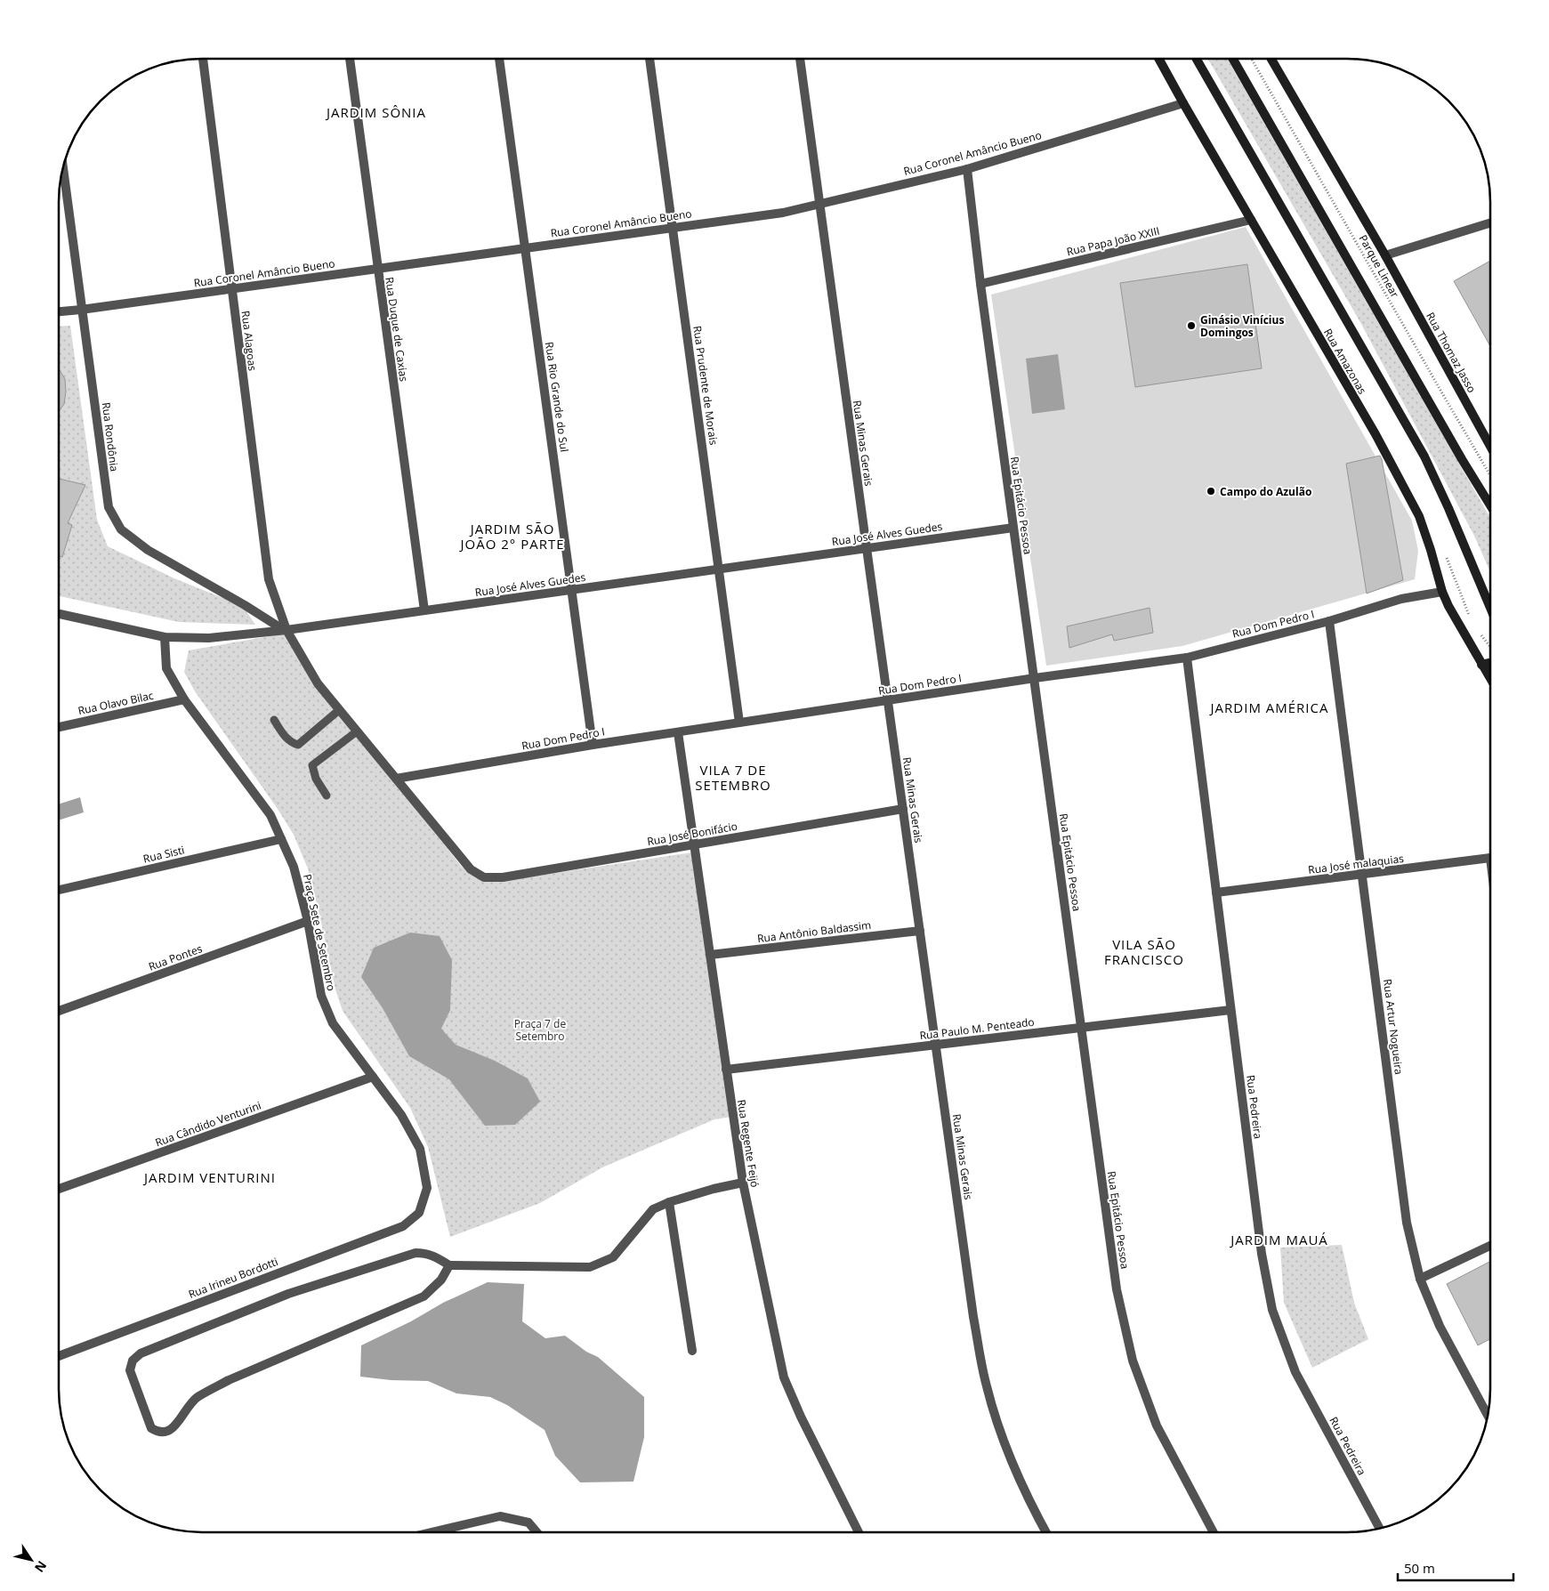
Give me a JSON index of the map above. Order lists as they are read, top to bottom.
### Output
{
  "streets": {
    "street": [
      "Rua Coronel Amâncio Bueno",
      "Rua Papa João XXIII",
      "Rua Duque de Caxias",
      "Rua Alagoas",
      "Rua Thomaz Jasso",
      "Rua Amazonas",
      "Rua Prudente de Morais",
      "Rua Rio Grande do Sul",
      "Rua Rondônia",
      "Rua Minas Gerais",
      "Rua Epitácio Pessoa",
      "Rua José Alves Guedes",
      "Rua Dom Pedro I",
      "Rua Olavo Bilac",
      "Rua José Bonifácio",
      "Rua Sisti",
      "Rua José malaquias",
      "Rua Antônio Baldassim",
      "Praça Sete de Setembro",
      "Rua Pontes",
      "Rua Artur Nogueira",
      "Rua Paulo M. Penteado",
      "Rua Pedreira",
      "Rua Cândido Venturini",
      "Rua Regente Feijó",
      "Rua Irineu Bordotti"
    ],
    "path": ["Parque Linear"]
  },
  "crossings": [
    ["Rua Coronel Amâncio Bueno", "Rua Duque de Caxias"],
    ["Rua Coronel Amâncio Bueno", "Rua Alagoas"],
    ["Rua Coronel Amâncio Bueno", "Rua Amazonas"],
    ["Rua Coronel Amâncio Bueno", "Rua Prudente de Morais"],
    ["Rua Coronel Amâncio Bueno", "Rua Rio Grande do Sul"],
    ["Rua Coronel Amâncio Bueno", "Rua Rondônia"],
    ["Rua Coronel Amâncio Bueno", "Rua Minas Gerais"],
    ["Rua Coronel Amâncio Bueno", "Rua Epitácio Pessoa"],
    ["Rua Papa João XXIII", "Rua Amazonas"],
    ["Rua Papa João XXIII", "Rua Epitácio Pessoa"],
    ["Rua Duque de Caxias", "Rua José Alves Guedes"],
    ["Rua Alagoas", "Rua Rondônia"],
    ["Rua Alagoas", "Rua José Alves Guedes"],
    ["Rua Alagoas", "Rua Dom Pedro I"],
    ["Rua Alagoas", "Rua José Bonifácio"],
    ["Rua Amazonas", "Rua Dom Pedro I"],
    ["Rua Prudente de Morais", "Rua José Alves Guedes"],
    ["Rua Prudente de Morais", "Rua Dom Pedro I"],
    ["Rua Rio Grande do Sul", "Rua José Alves Guedes"],
    ["Rua Rio Grande do Sul", "Rua Dom Pedro I"],
    ["Rua Rondônia", "Rua José Alves Guedes"],
    ["Rua Minas Gerais", "Rua José Alves Guedes"],
    ["Rua Minas Gerais", "Rua Dom Pedro I"],
    ["Rua Minas Gerais", "Rua José Bonifácio"],
    ["Rua Minas Gerais", "Rua Antônio Baldassim"],
    ["Rua Minas Gerais", "Rua Paulo M. Penteado"],
    ["Rua Epitácio Pessoa", "Rua José Alves Guedes"],
    ["Rua Epitácio Pessoa", "Rua Dom Pedro I"],
    ["Rua Epitácio Pessoa", "Rua Paulo M. Penteado"],
    ["Rua José Alves Guedes", "Praça Sete de Setembro"],
    ["Rua Dom Pedro I", "Rua Artur Nogueira"],
    ["Rua Dom Pedro I", "Rua Pedreira"],
    ["Rua Dom Pedro I", "Rua Regente Feijó"],
    ["Rua Olavo Bilac", "Praça Sete de Setembro"],
    ["Rua José Bonifácio", "Rua Regente Feijó"],
    ["Rua Sisti", "Praça Sete de Setembro"],
    ["Rua José malaquias", "Rua Artur Nogueira"],
    ["Rua José malaquias", "Rua Pedreira"],
    ["Rua Antônio Baldassim", "Rua Regente Feijó"],
    ["Praça Sete de Setembro", "Rua Pontes"],
    ["Praça Sete de Setembro", "Rua Cândido Venturini"],
    ["Praça Sete de Setembro", "Rua Irineu Bordotti"],
    ["Rua Paulo M. Penteado", "Rua Pedreira"],
    ["Rua Paulo M. Penteado", "Rua Regente Feijó"]
  ],
  "districts": [
    "JARDIM SÔNIA",
    "JARDIM SÃO JOÃO 2° PARTE",
    "JARDIM AMÉRICA",
    "VILA 7 DE SETEMBRO",
    "VILA SÃO FRANCISCO",
    "JARDIM VENTURINI",
    "JARDIM MAUÁ"
  ],
  "parks": ["Praça 7 de Setembro"],
  "places": ["Ginásio Vinícius Domingos", "Campo do Azulão"],
  "scale_bar": "50 m",
  "north": "bottom right"
}
